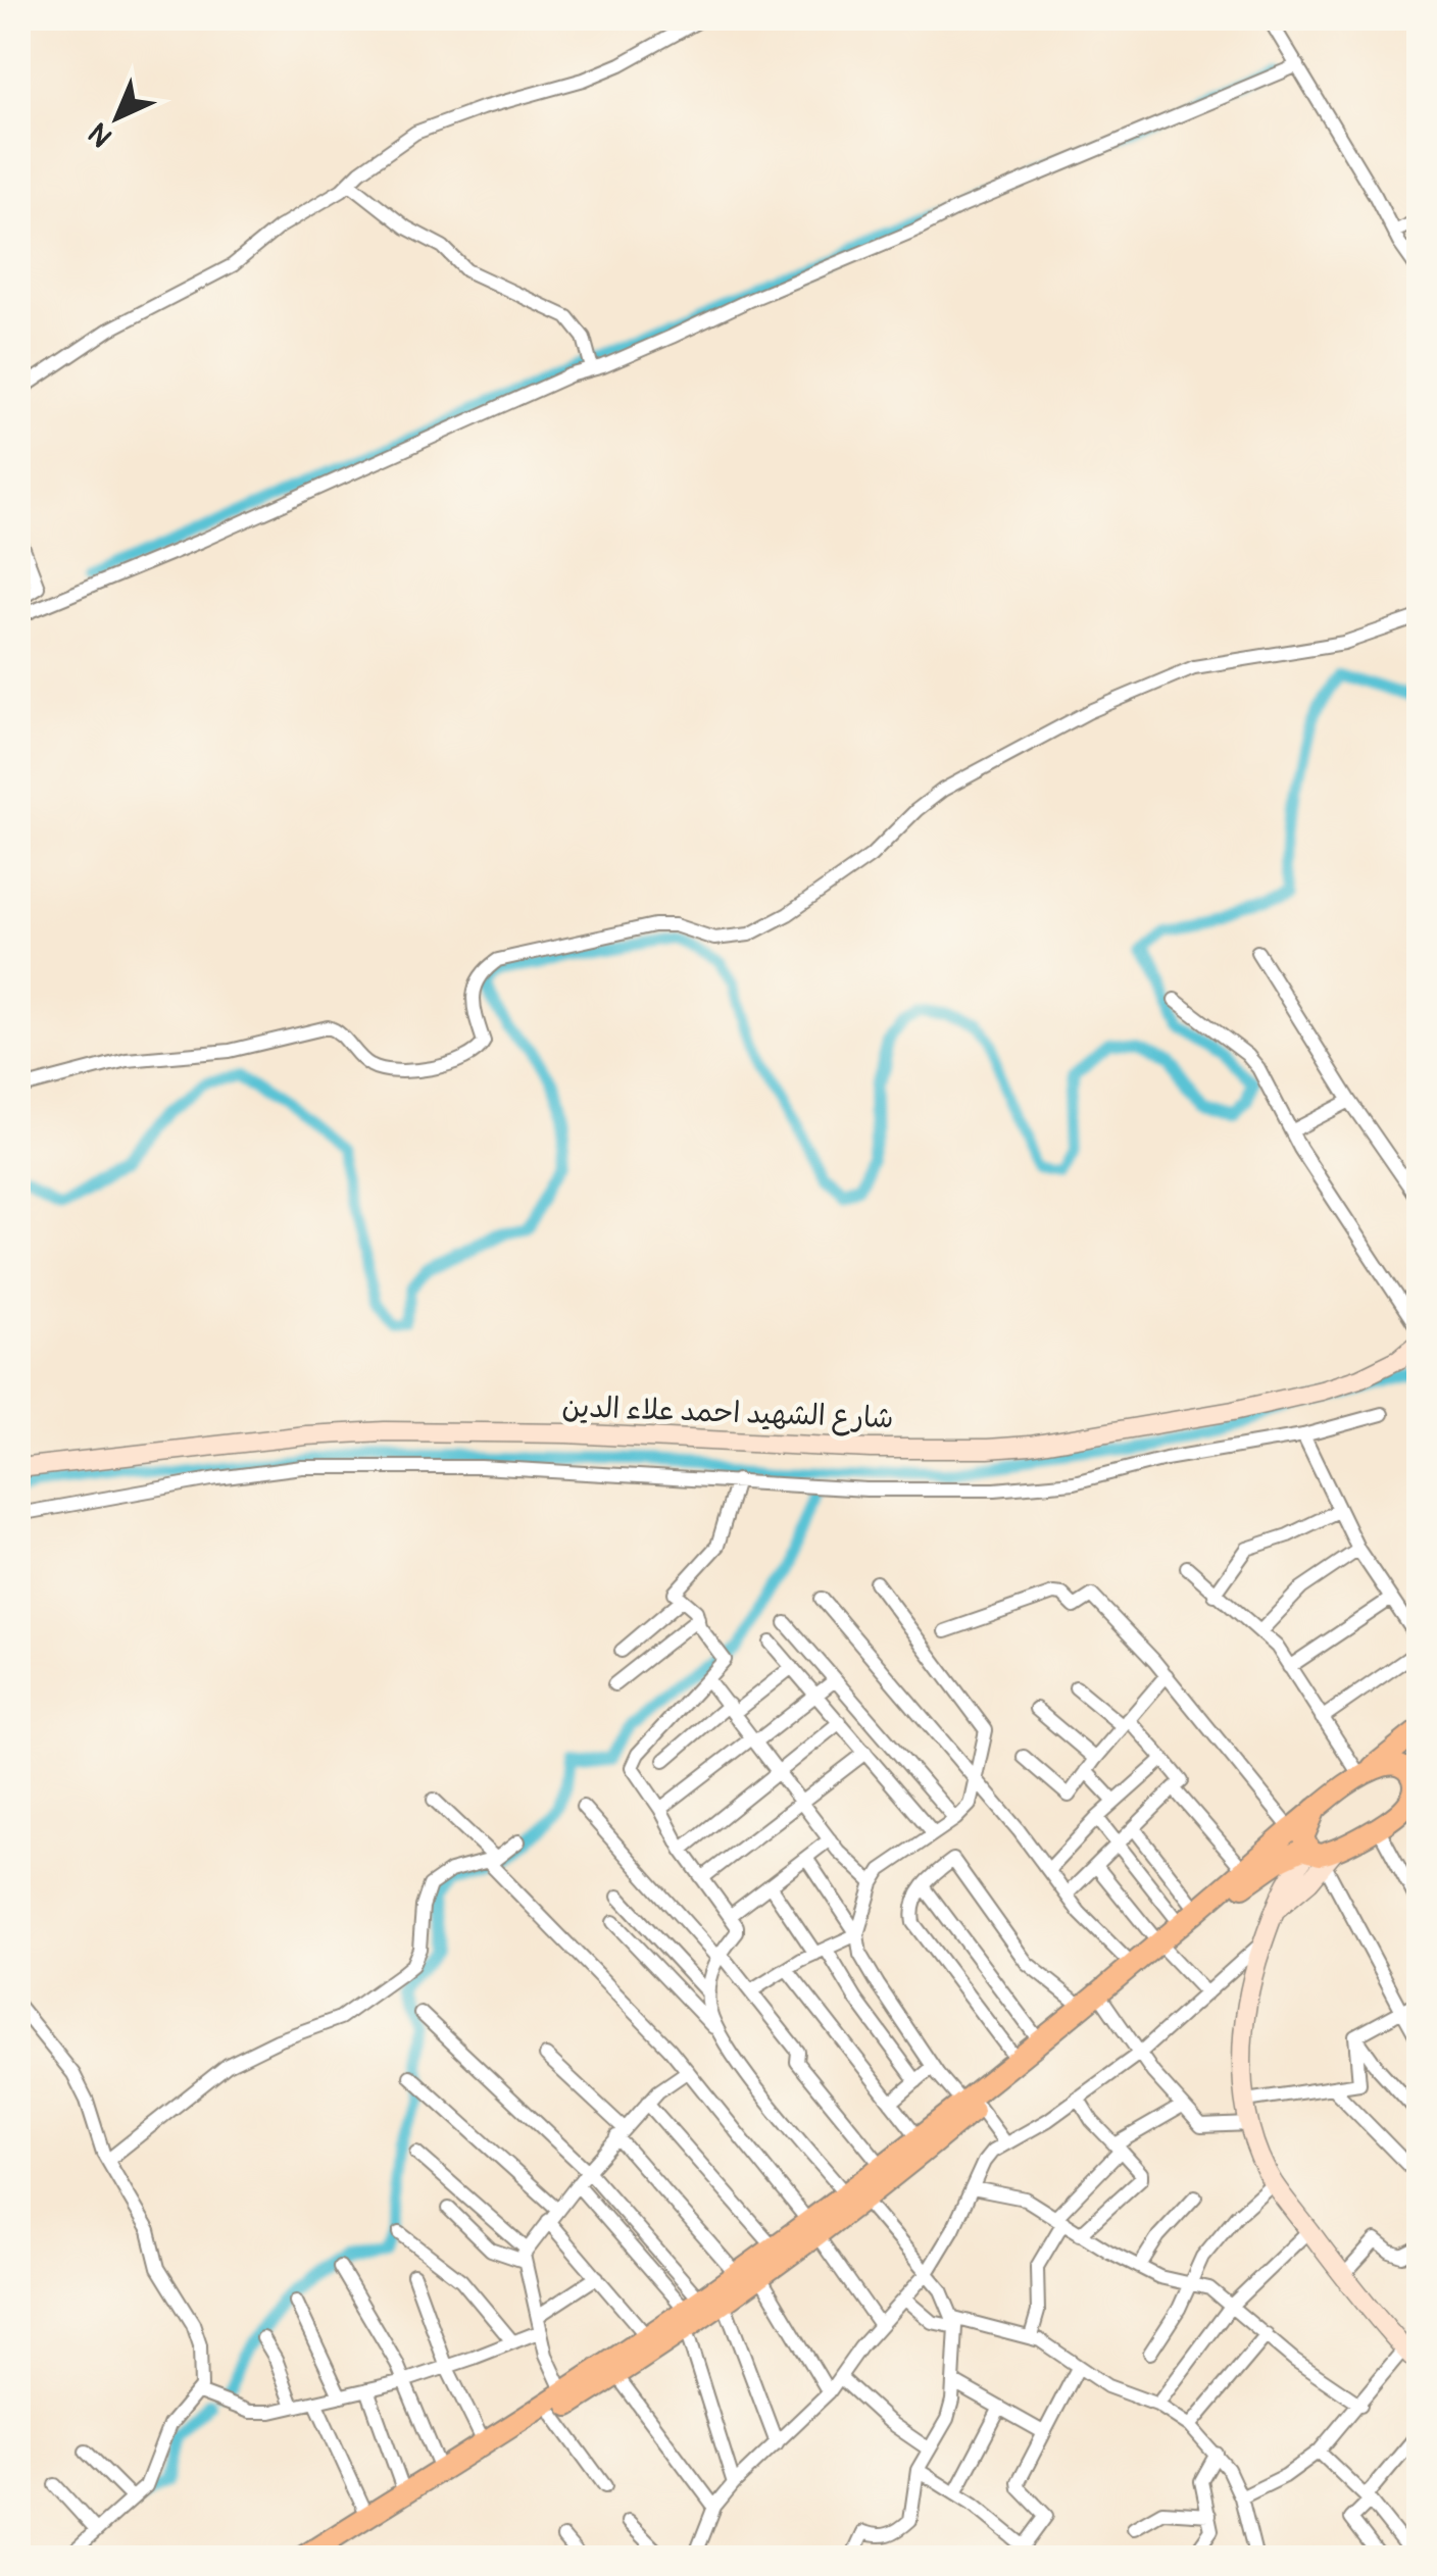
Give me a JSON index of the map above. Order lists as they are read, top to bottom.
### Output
{
  "streets": {
    "main road": ["شارع الشهيد احمد علاء الدين"]
  },
  "north": "bottom left"
}
